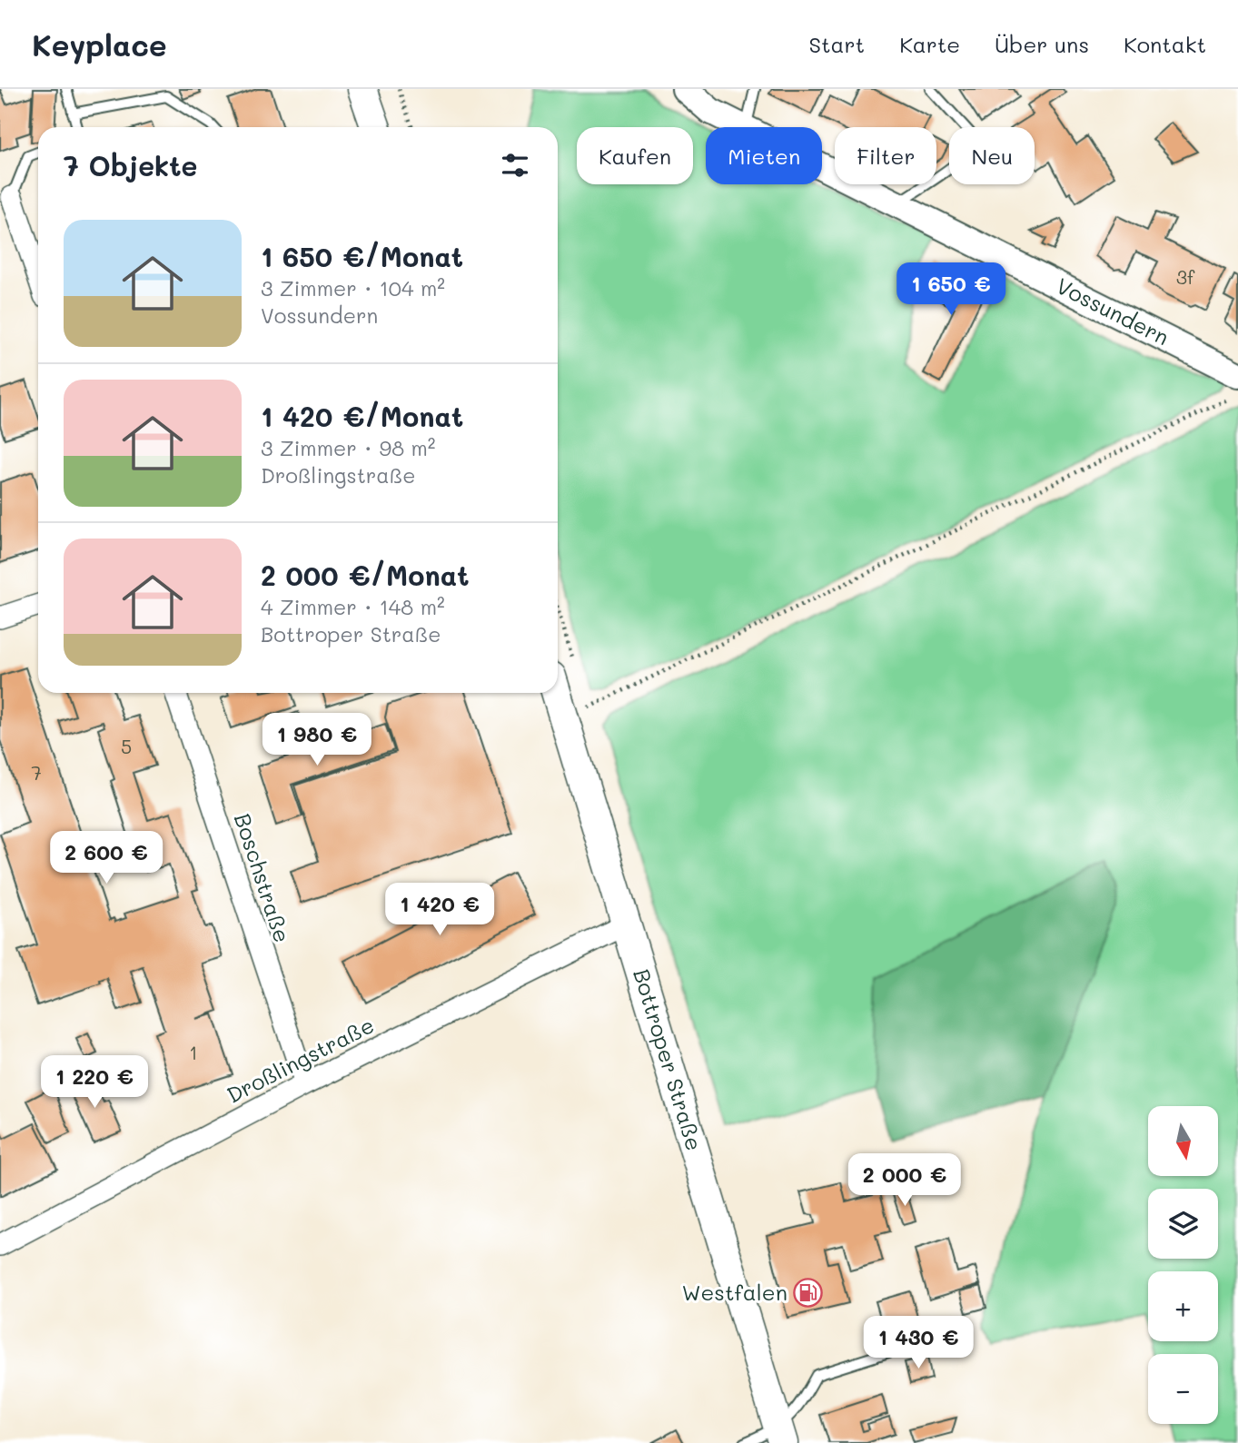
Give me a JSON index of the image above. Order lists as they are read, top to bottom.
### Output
{
  "streets": {
    "main road": ["Bottroper Straße"],
    "street": ["Vossundern", "Boschstraße", "Droßlingstraße"]
  },
  "crossings": [
    ["Boschstraße", "Droßlingstraße"],
    ["Bottroper Straße", "Droßlingstraße"]
  ],
  "places": {
    "fuel station": ["Westfalen"]
  },
  "house_numbers": [
    "3f",
    "5",
    "7",
    "1"
  ],
  "north": "bottom",
  "page": {
    "header": "Keyplace",
    "nav": [
      "Start",
      "Karte",
      "Über uns",
      "Kontakt"
    ],
    "chip": [
      "Kaufen",
      "Mieten",
      "Filter",
      "Neu"
    ],
    "heading": "7 Objekte",
    "list": [
      {
        "name": "1 650 €/Monat",
        "note": "3 Zimmer · 104 m² · Vossundern"
      },
      {
        "name": "1 420 €/Monat",
        "note": "3 Zimmer · 98 m² · Droßlingstraße"
      },
      {
        "name": "2 000 €/Monat",
        "note": "4 Zimmer · 148 m² · Bottroper Straße"
      }
    ],
    "price": [
      "1 650 €",
      "1 980 €",
      "2 600 €",
      "1 420 €",
      "1 220 €",
      "2 000 €",
      "1 430 €"
    ],
    "map_buttons": ["+", "−"]
  }
}
